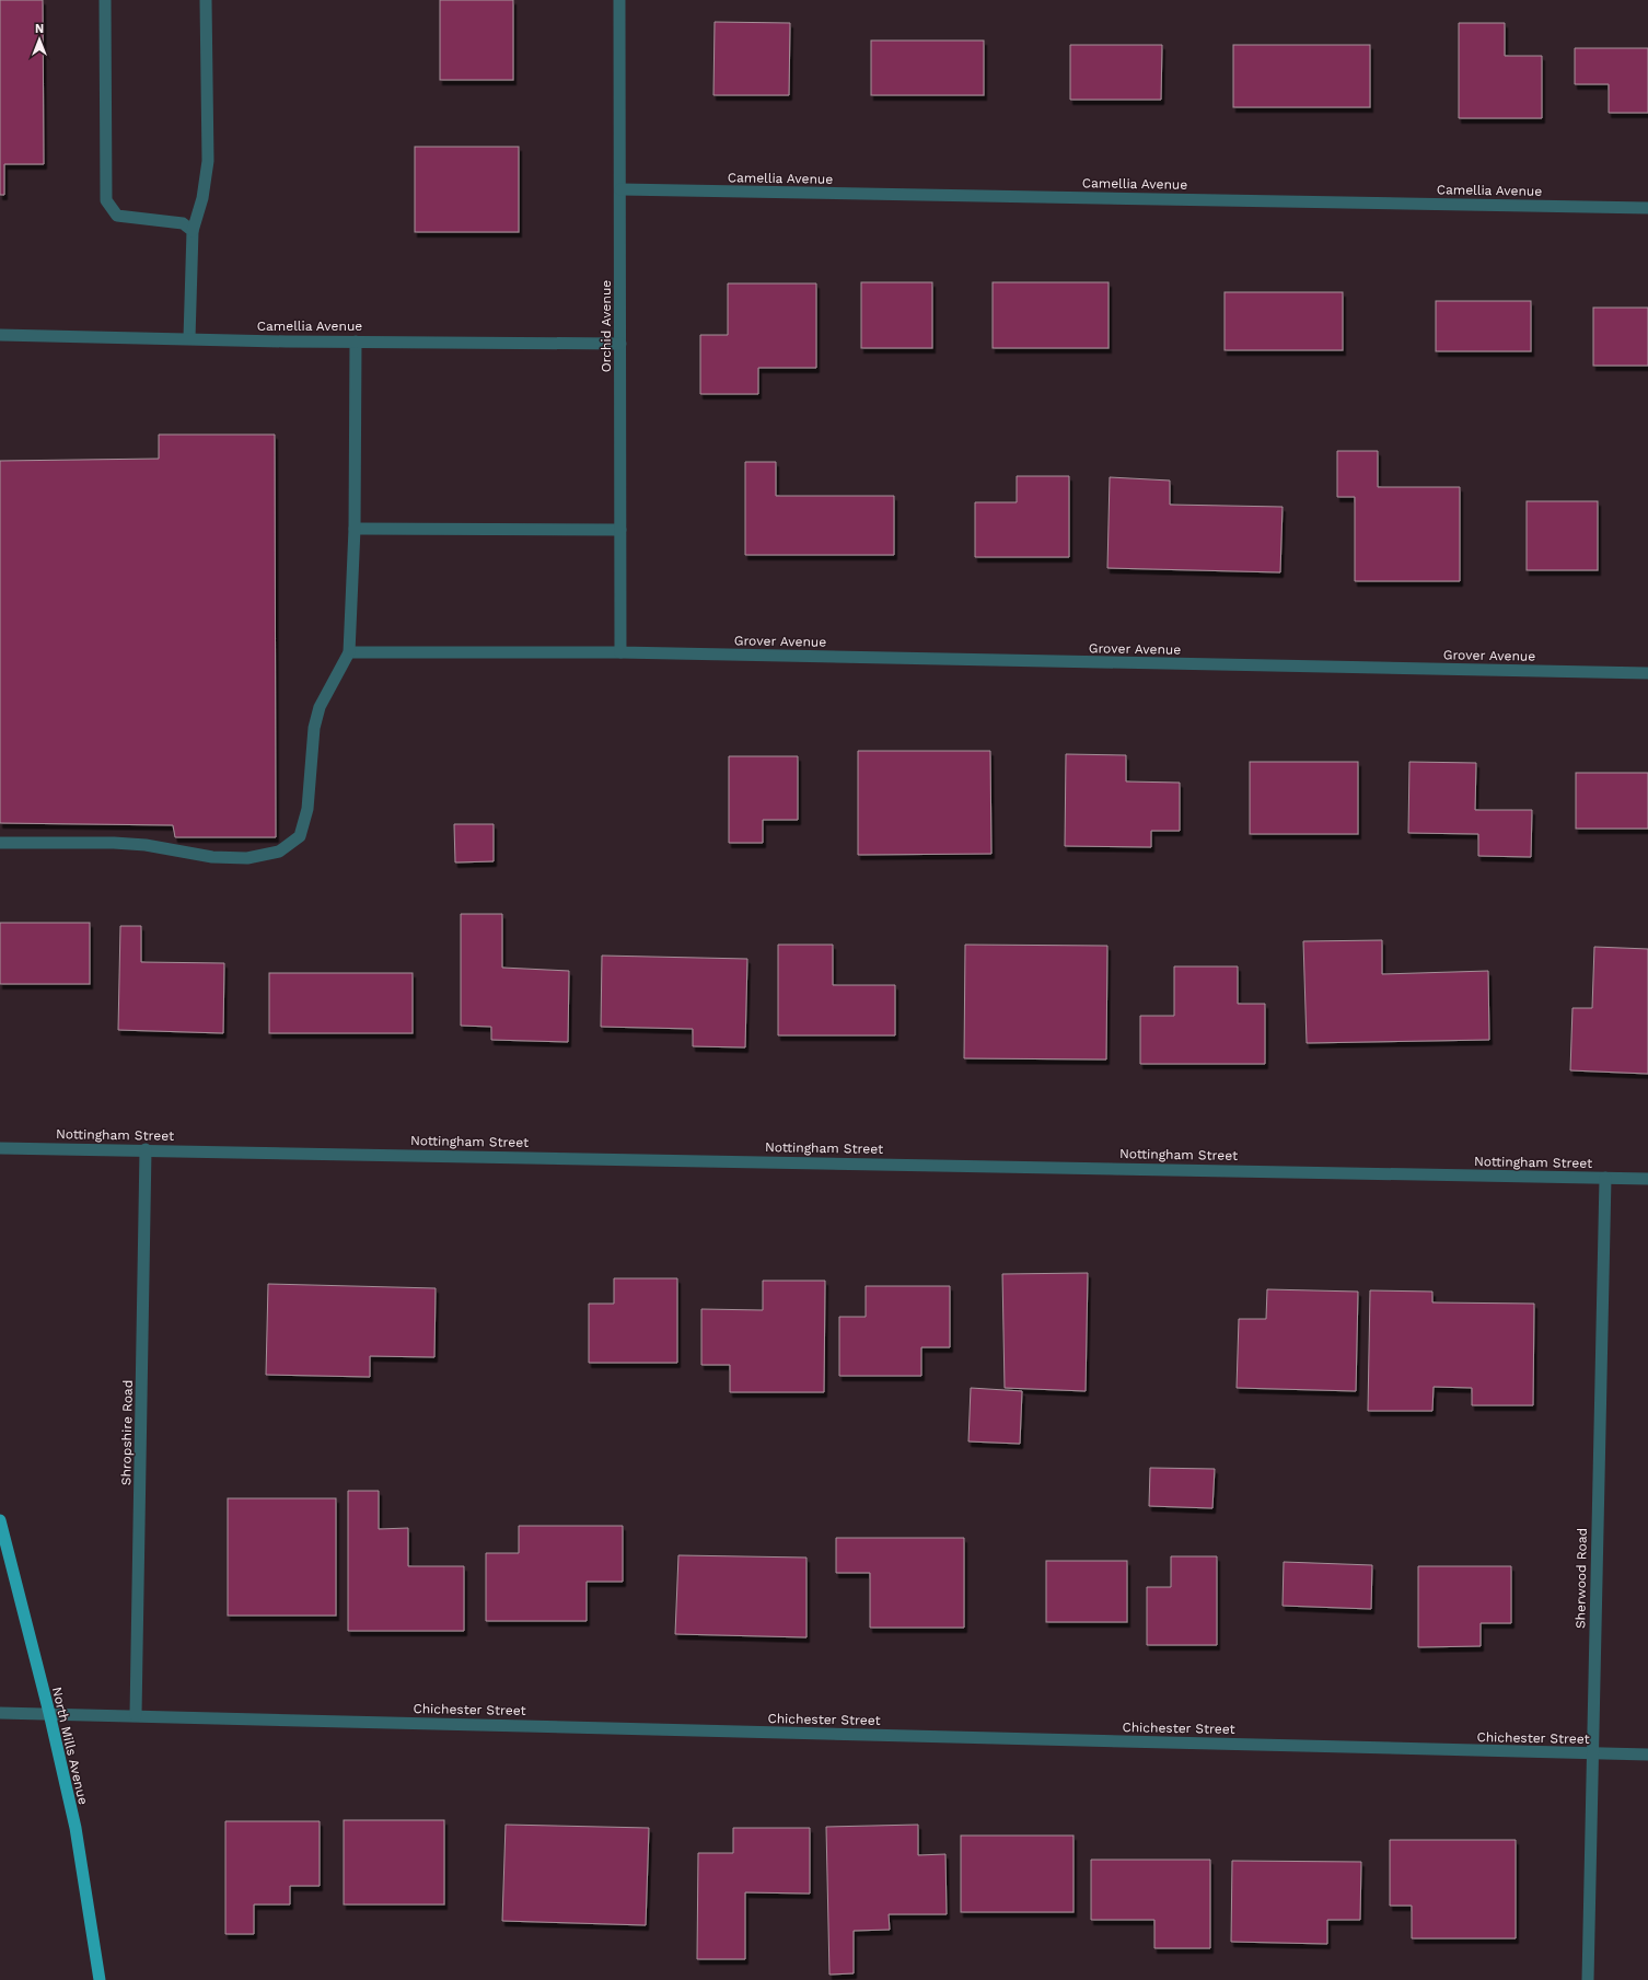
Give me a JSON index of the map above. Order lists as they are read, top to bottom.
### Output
{
  "streets": {
    "main road": ["North Mills Avenue"],
    "street": [
      "Camellia Avenue",
      "Orchid Avenue",
      "Grover Avenue",
      "Nottingham Street",
      "Shropshire Road",
      "Sherwood Road",
      "Chichester Street"
    ]
  },
  "crossings": [
    ["Camellia Avenue", "Orchid Avenue"],
    ["Orchid Avenue", "Grover Avenue"],
    ["Nottingham Street", "Shropshire Road"],
    ["Nottingham Street", "Sherwood Road"],
    ["Shropshire Road", "Chichester Street"],
    ["Sherwood Road", "Chichester Street"],
    ["Chichester Street", "North Mills Avenue"]
  ],
  "north": "top"
}
